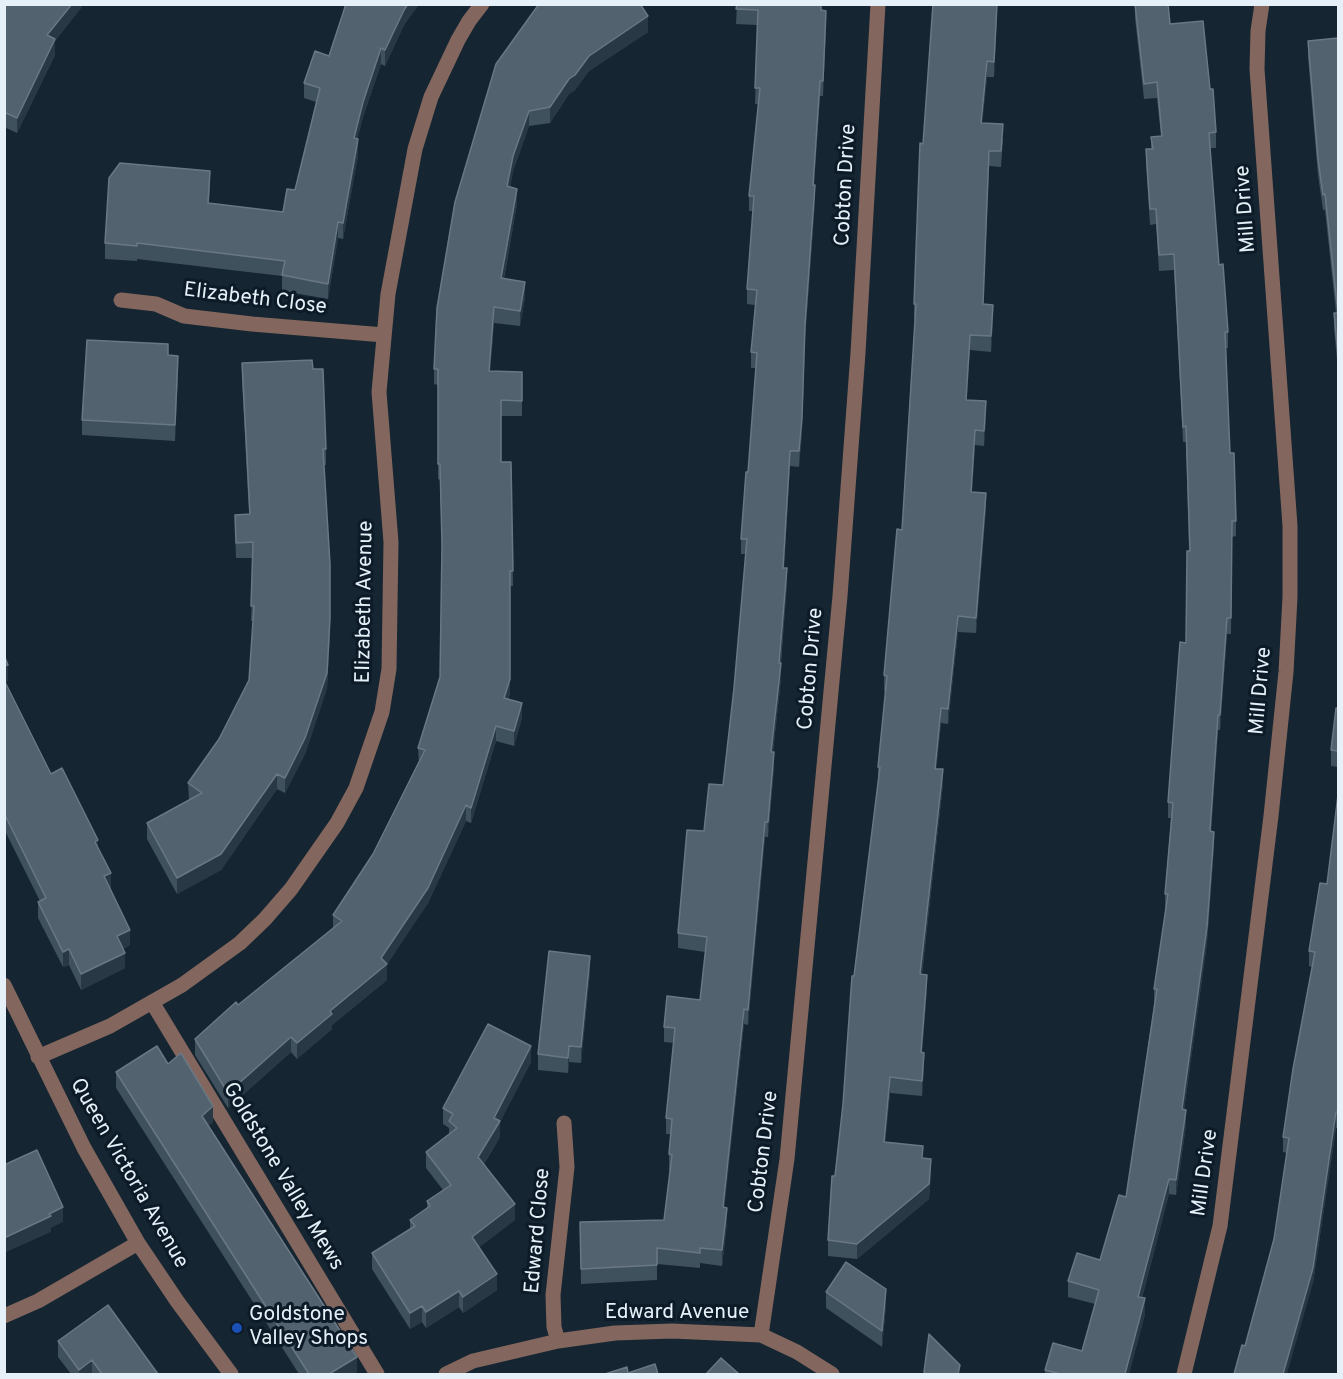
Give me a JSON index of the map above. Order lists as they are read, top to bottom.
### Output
{
  "streets": {
    "street": [
      "Cobton Drive",
      "Mill Drive",
      "Elizabeth Close",
      "Elizabeth Avenue",
      "Queen Victoria Avenue",
      "Goldstone Valley Mews",
      "Edward Close",
      "Edward Avenue"
    ]
  },
  "crossings": [
    ["Cobton Drive", "Edward Avenue"],
    ["Elizabeth Close", "Elizabeth Avenue"],
    ["Elizabeth Avenue", "Queen Victoria Avenue"],
    ["Elizabeth Avenue", "Goldstone Valley Mews"],
    ["Edward Close", "Edward Avenue"]
  ],
  "places": ["Goldstone Valley Shops"]
}
